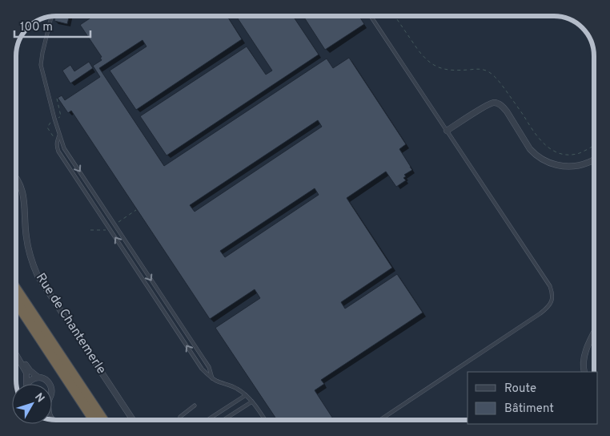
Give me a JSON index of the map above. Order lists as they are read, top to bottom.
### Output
{
  "streets": {
    "street": ["Rue de Chantemerle"]
  },
  "legend": ["Route", "Bâtiment"],
  "scale_bar": "100 m",
  "north": "top right"
}
